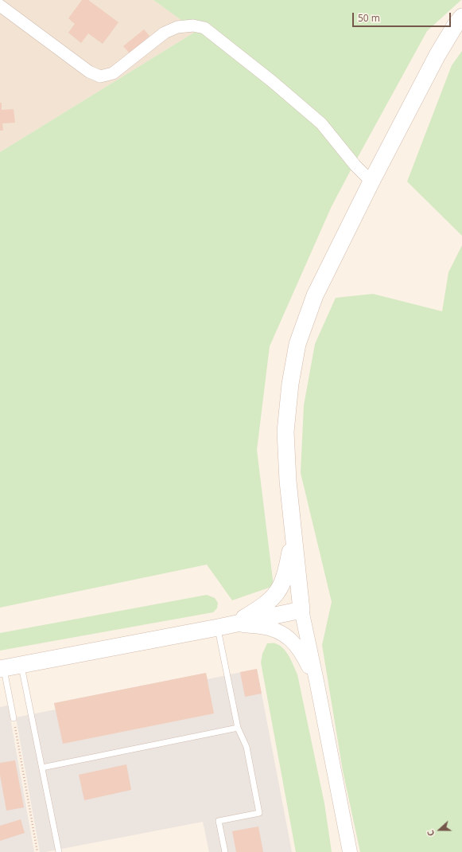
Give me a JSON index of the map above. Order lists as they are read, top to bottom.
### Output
{
  "scale_bar": "50 m",
  "north": "left"
}
